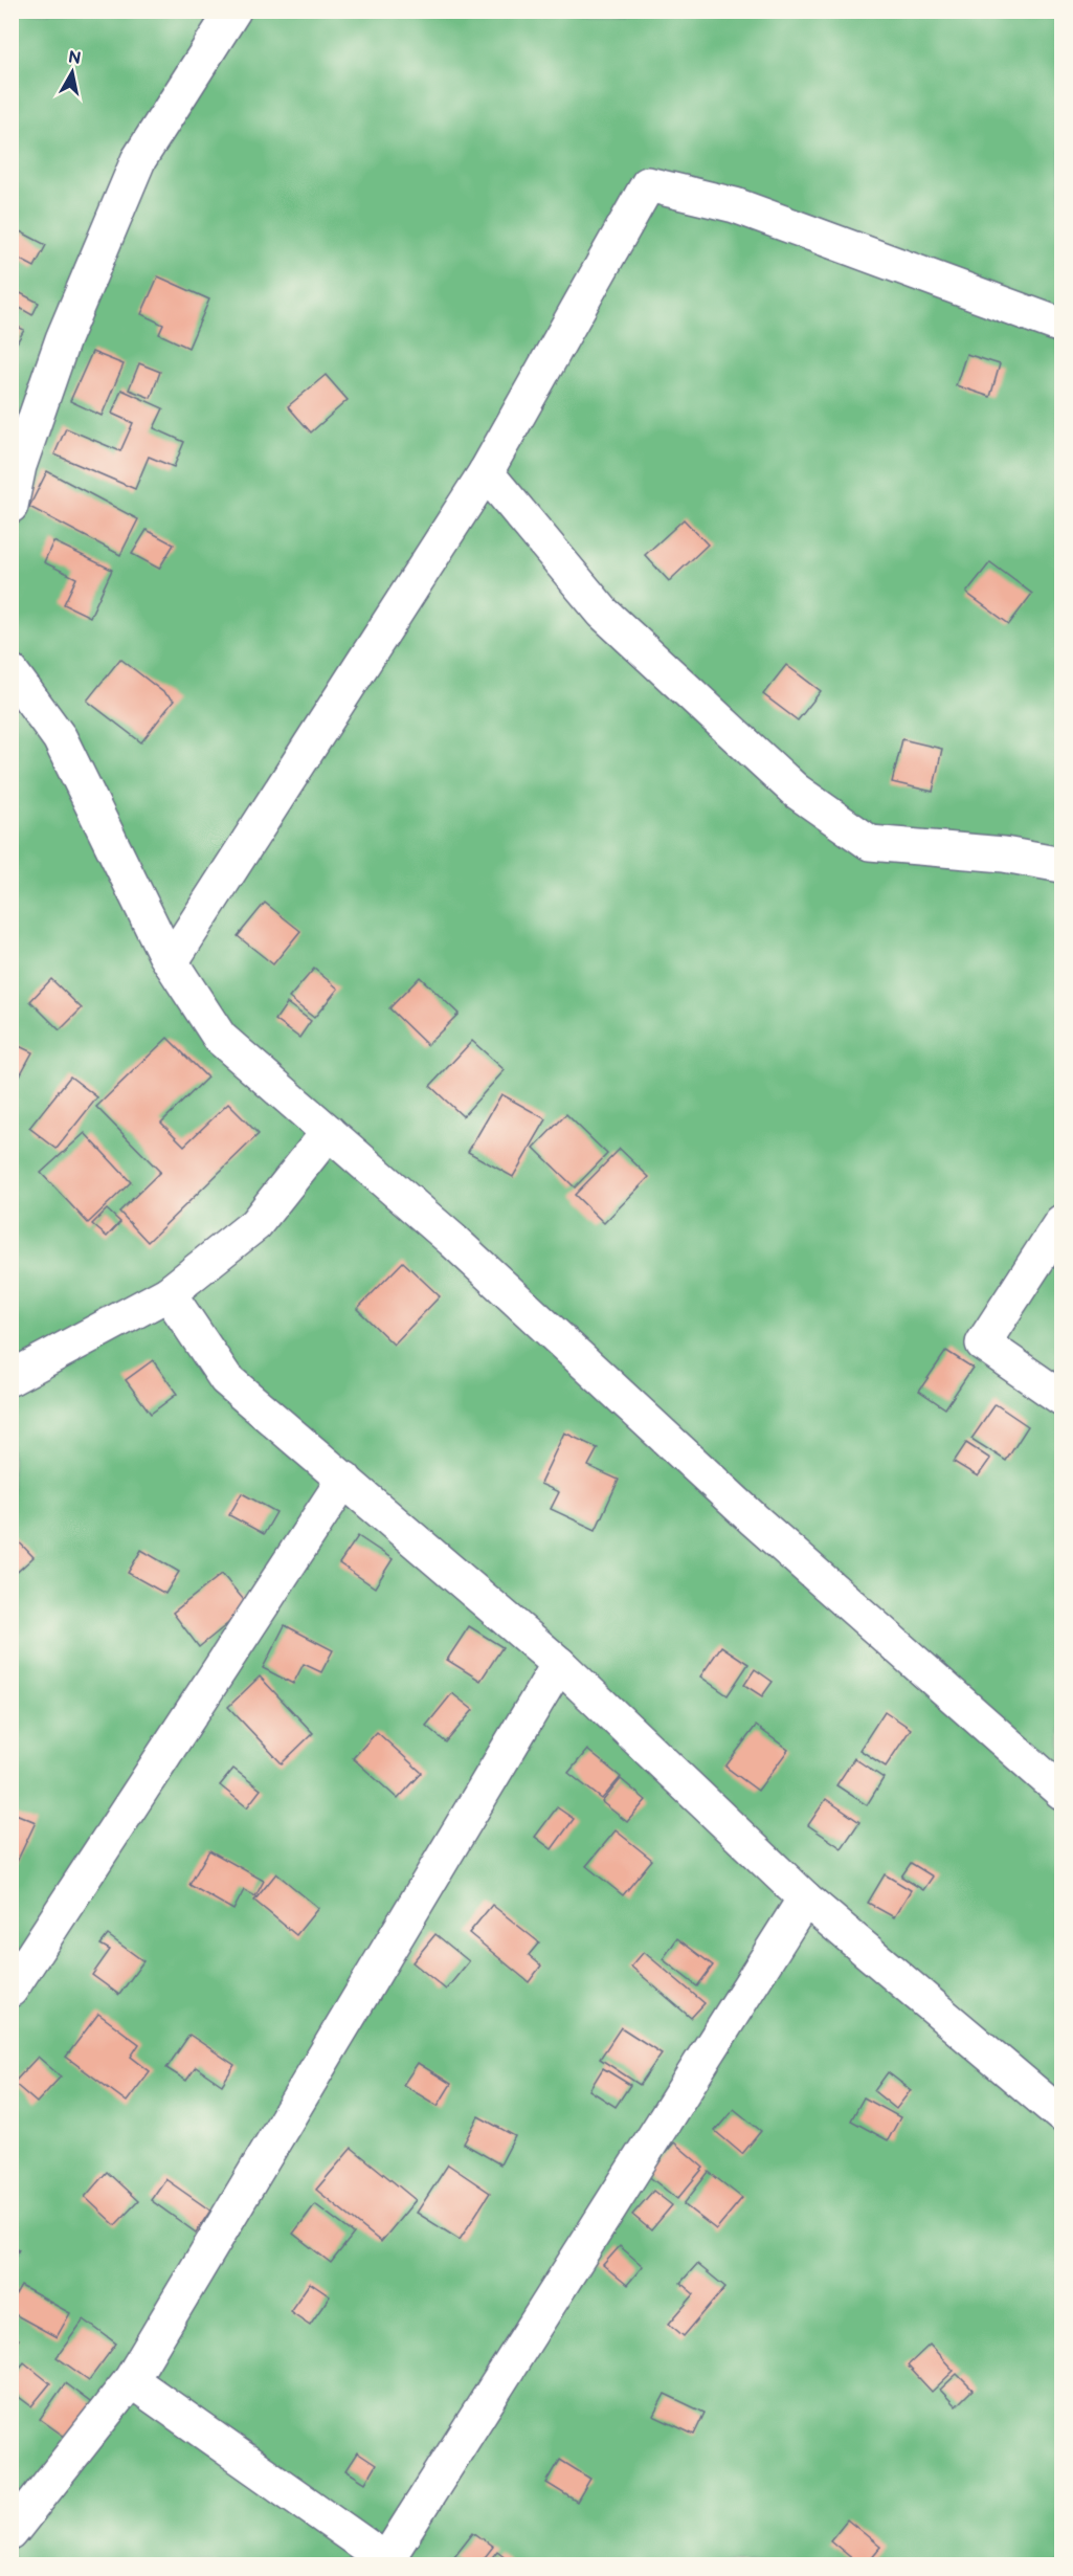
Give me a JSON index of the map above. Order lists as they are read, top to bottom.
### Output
{
  "north": "top"
}
